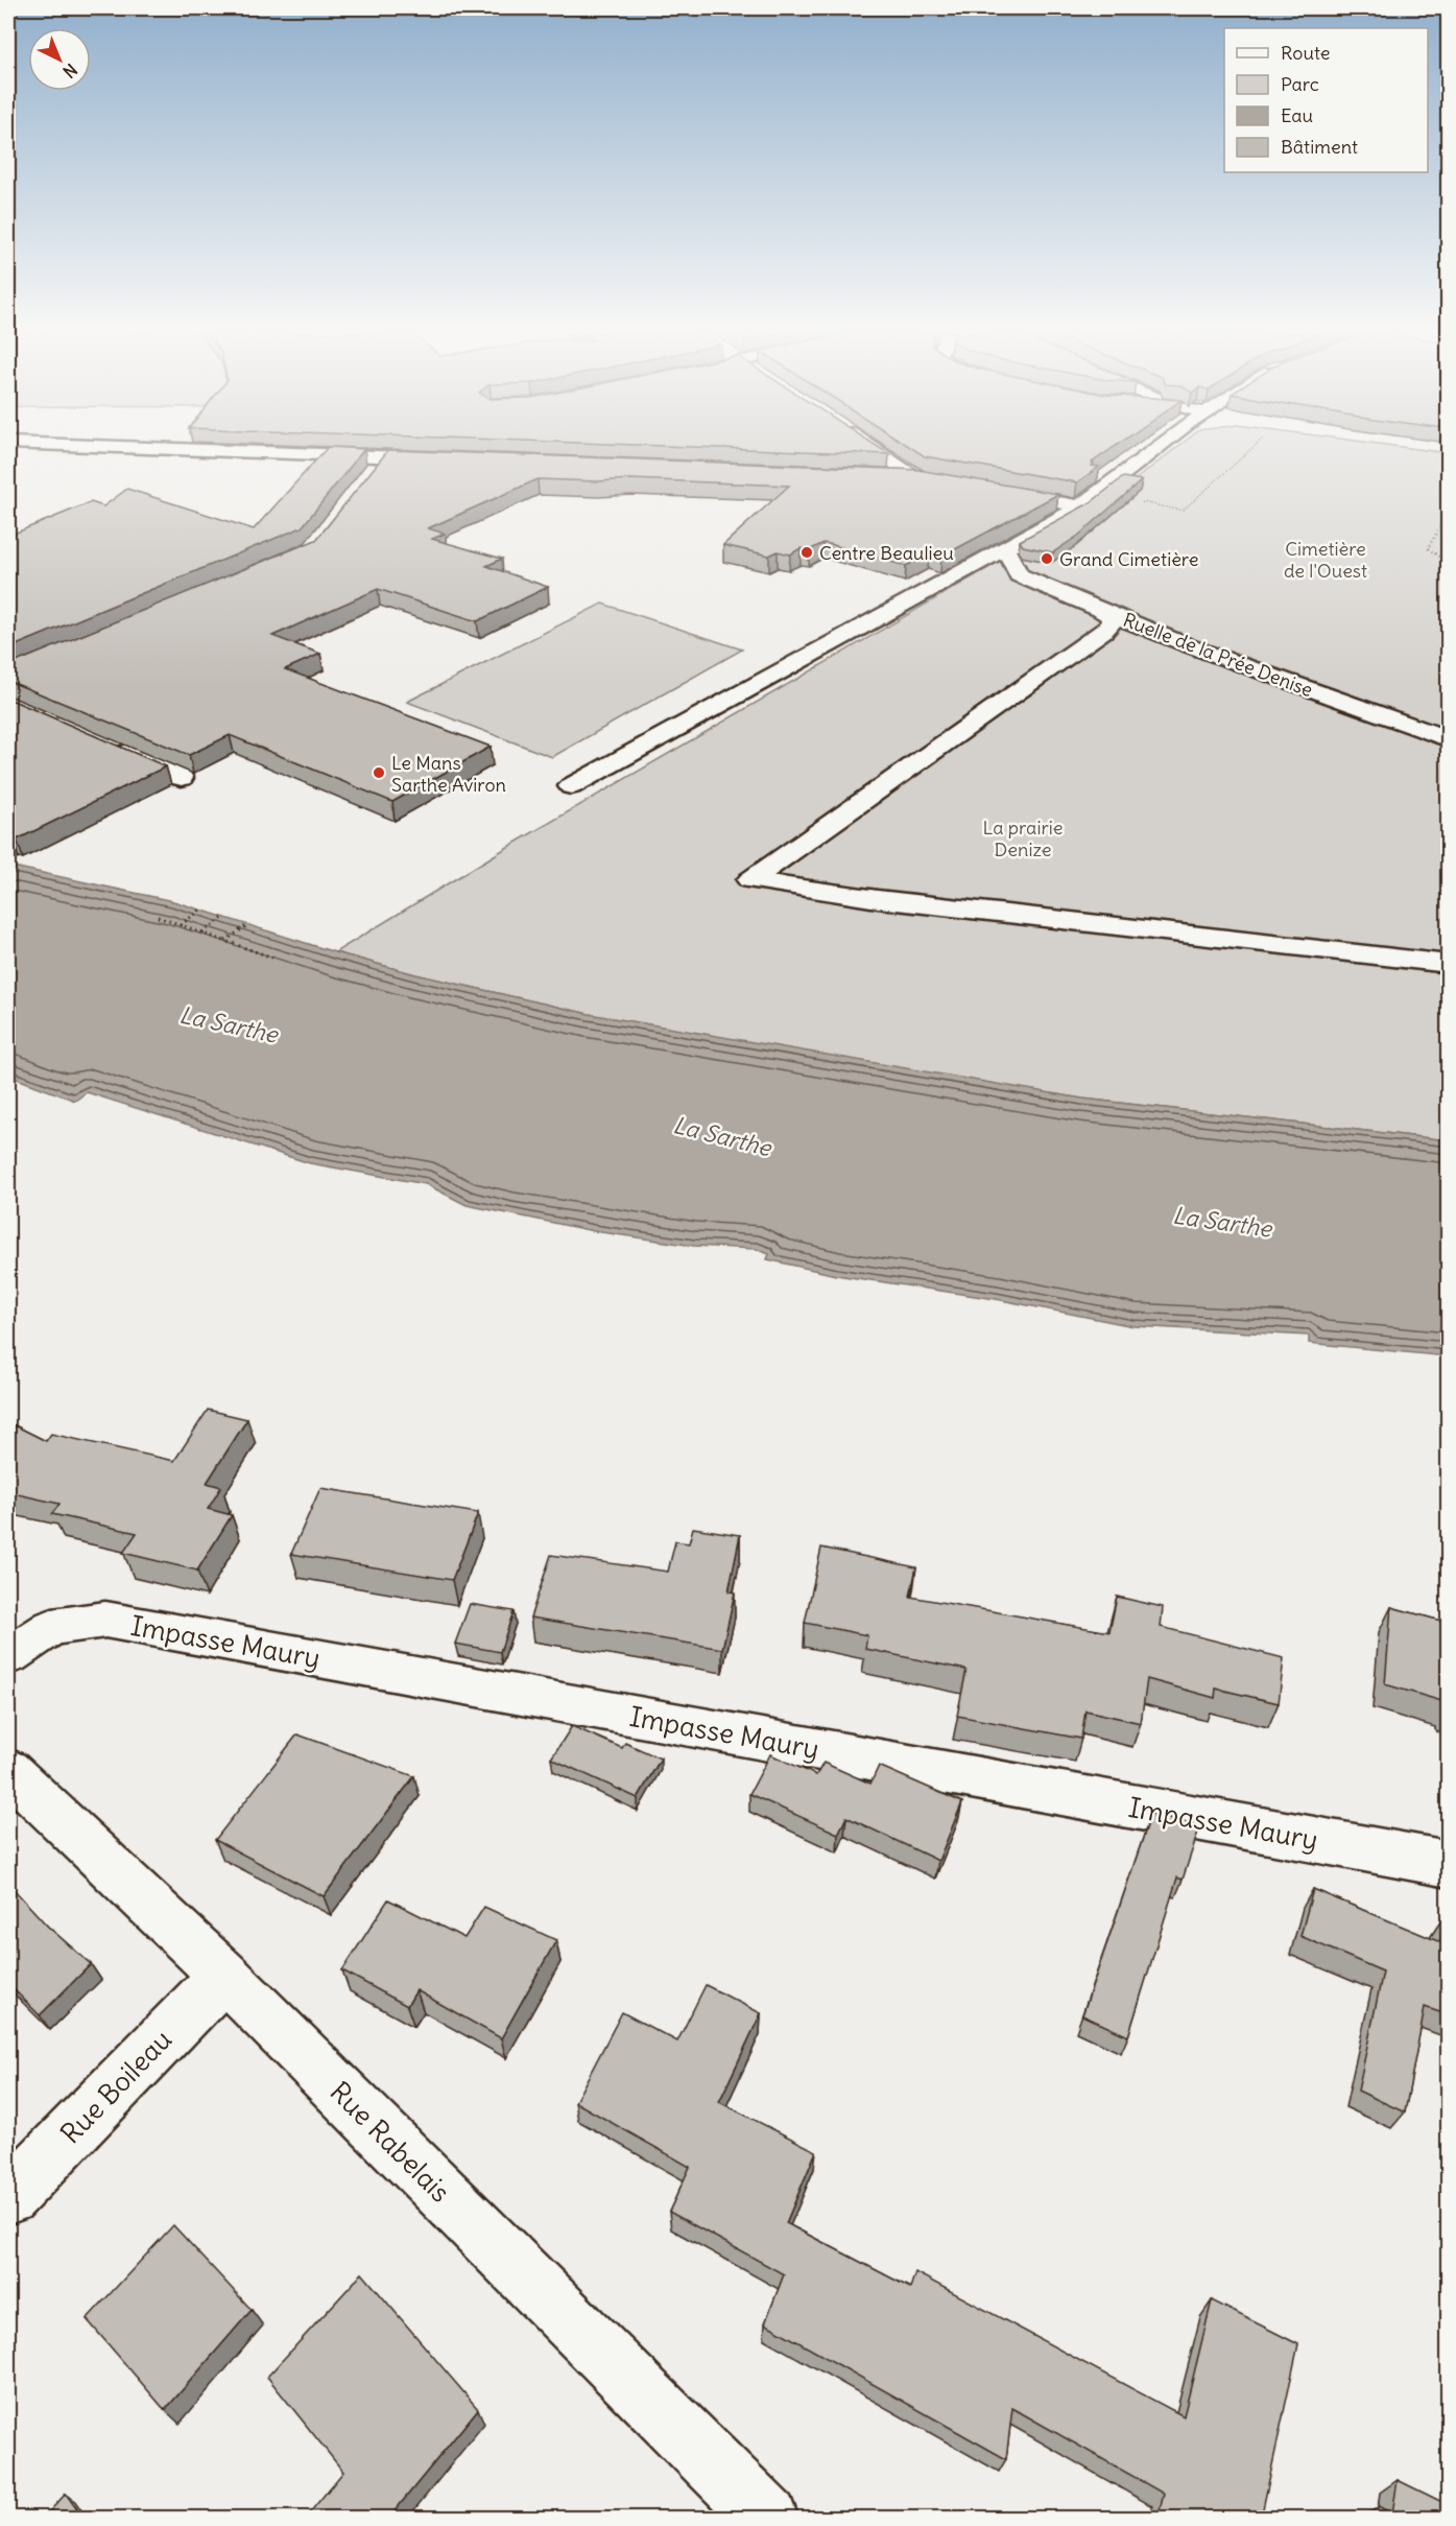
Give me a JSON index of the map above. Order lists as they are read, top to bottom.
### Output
{
  "streets": {
    "street": [
      "Ruelle de la Prée Denise",
      "Impasse Maury",
      "Rue Boileau",
      "Rue Rabelais"
    ]
  },
  "crossings": [
    ["Rue Boileau", "Rue Rabelais"]
  ],
  "water": ["La Sarthe"],
  "parks": ["Cimetière de l'Ouest", "La prairie Denize"],
  "places": ["Centre Beaulieu", "Grand Cimetière", "Le Mans Sarthe Aviron"],
  "legend": [
    "Route",
    "Parc",
    "Eau",
    "Bâtiment"
  ],
  "north": "bottom right"
}
